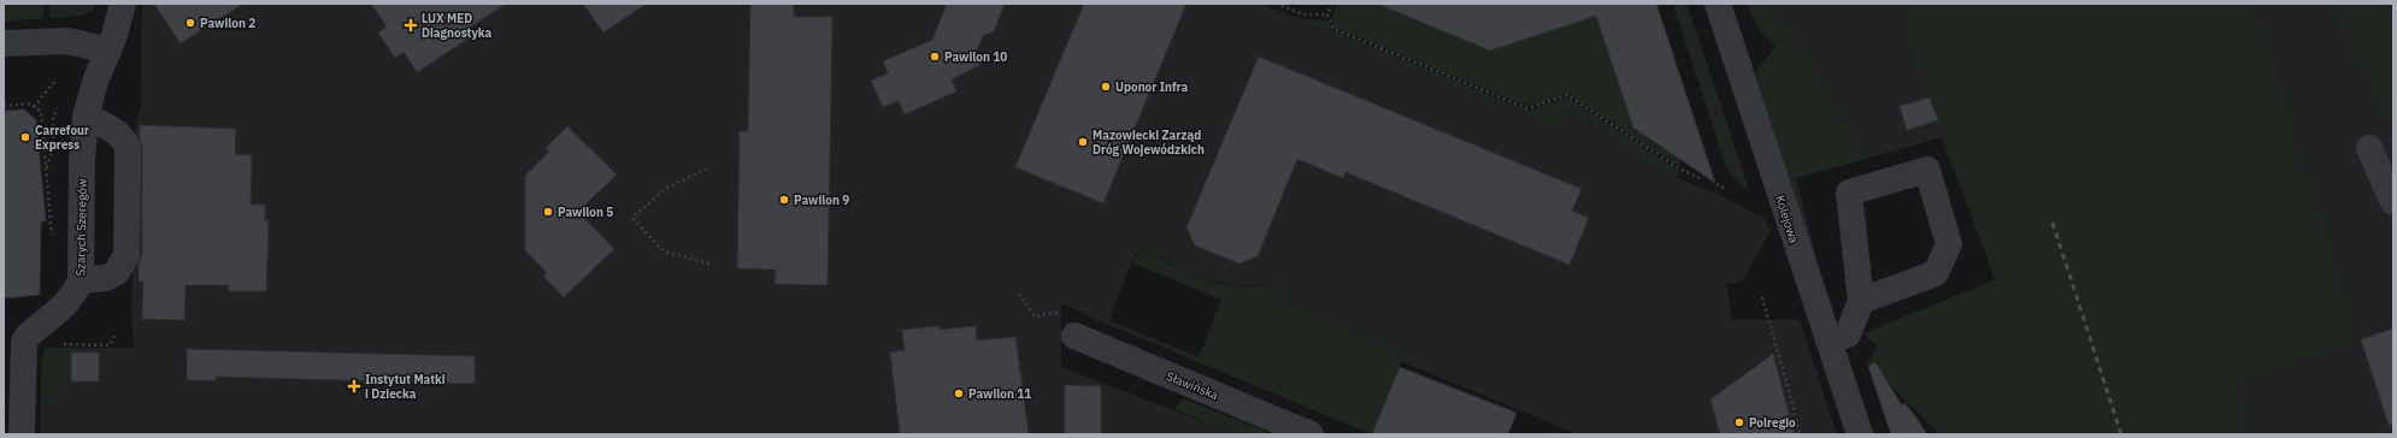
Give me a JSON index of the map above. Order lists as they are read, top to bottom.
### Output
{
  "streets": {
    "street": ["Kolejowa", "Szarych Szeregów", "Sławińska"]
  },
  "places": {
    "other": [
      "Pawilon 2",
      "Pawilon 10",
      "Uponor Infra",
      "Carrefour Express",
      "Mazowiecki Zarząd Dróg Wojewódzkich",
      "Pawilon 9",
      "Pawilon 5",
      "Pawilon 11",
      "Polregio"
    ],
    "health": ["LUX MED Diagnostyka", "Instytut Matki i Dziecka"]
  }
}
